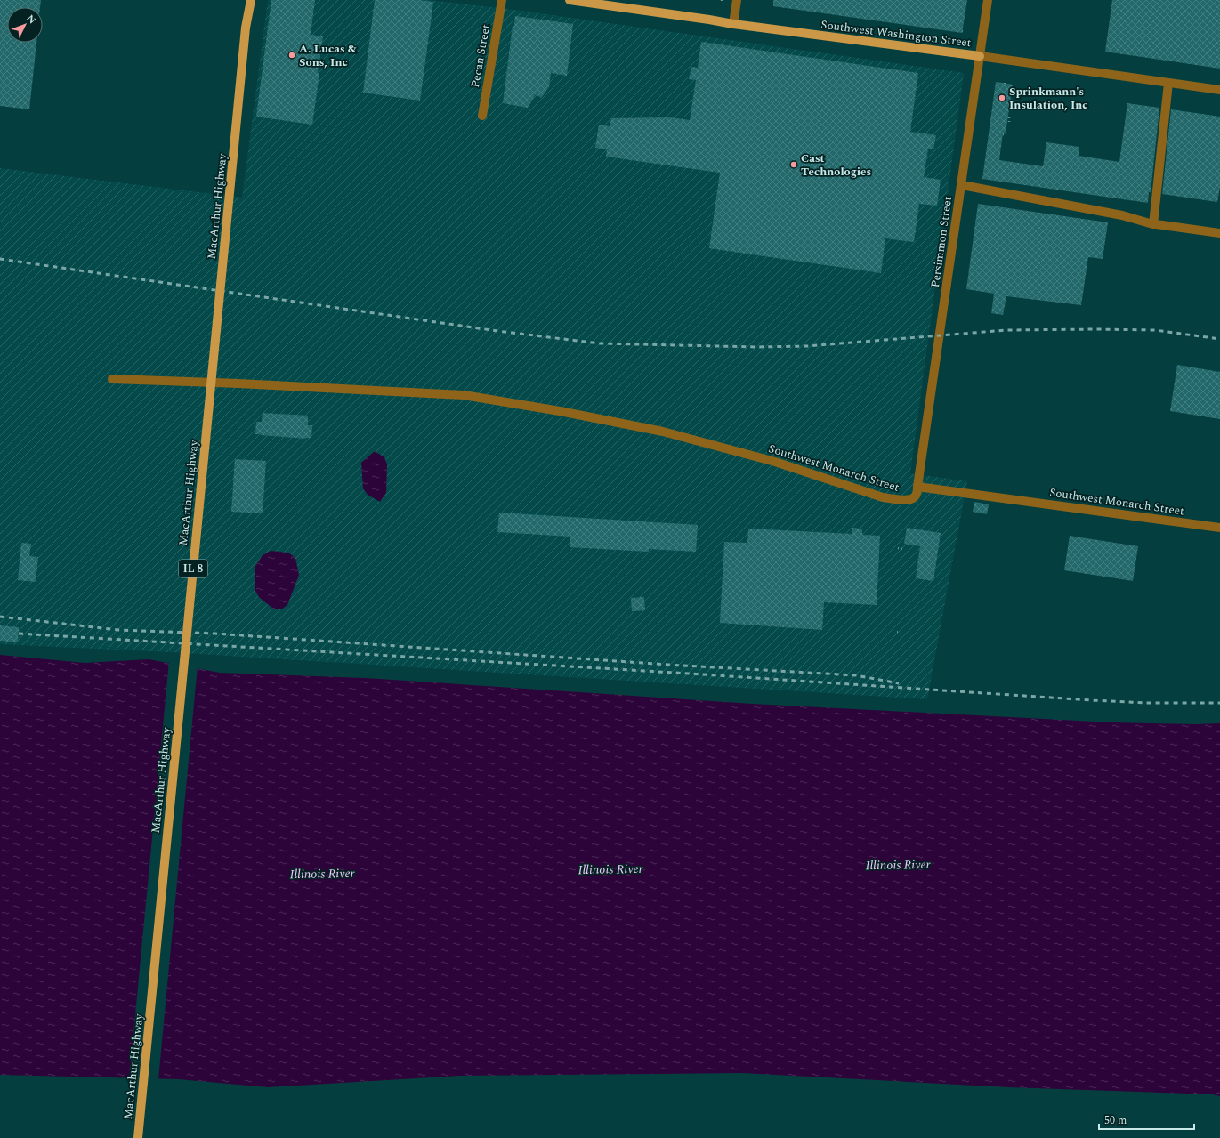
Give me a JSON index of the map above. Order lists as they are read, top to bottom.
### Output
{
  "streets": {
    "main road": ["Southwest Washington Street", "MacArthur Highway", "IL 8"],
    "street": ["Pecan Street", "Persimmon Street", "Southwest Monarch Street"]
  },
  "crossings": [
    ["Southwest Washington Street", "Persimmon Street"],
    ["Persimmon Street", "Southwest Monarch Street"]
  ],
  "water": ["Illinois River"],
  "places": ["A. Lucas & Sons, Inc", "Sprinkmann's Insulation, Inc", "Cast Technologies"],
  "scale_bar": "50 m",
  "north": "top right"
}
